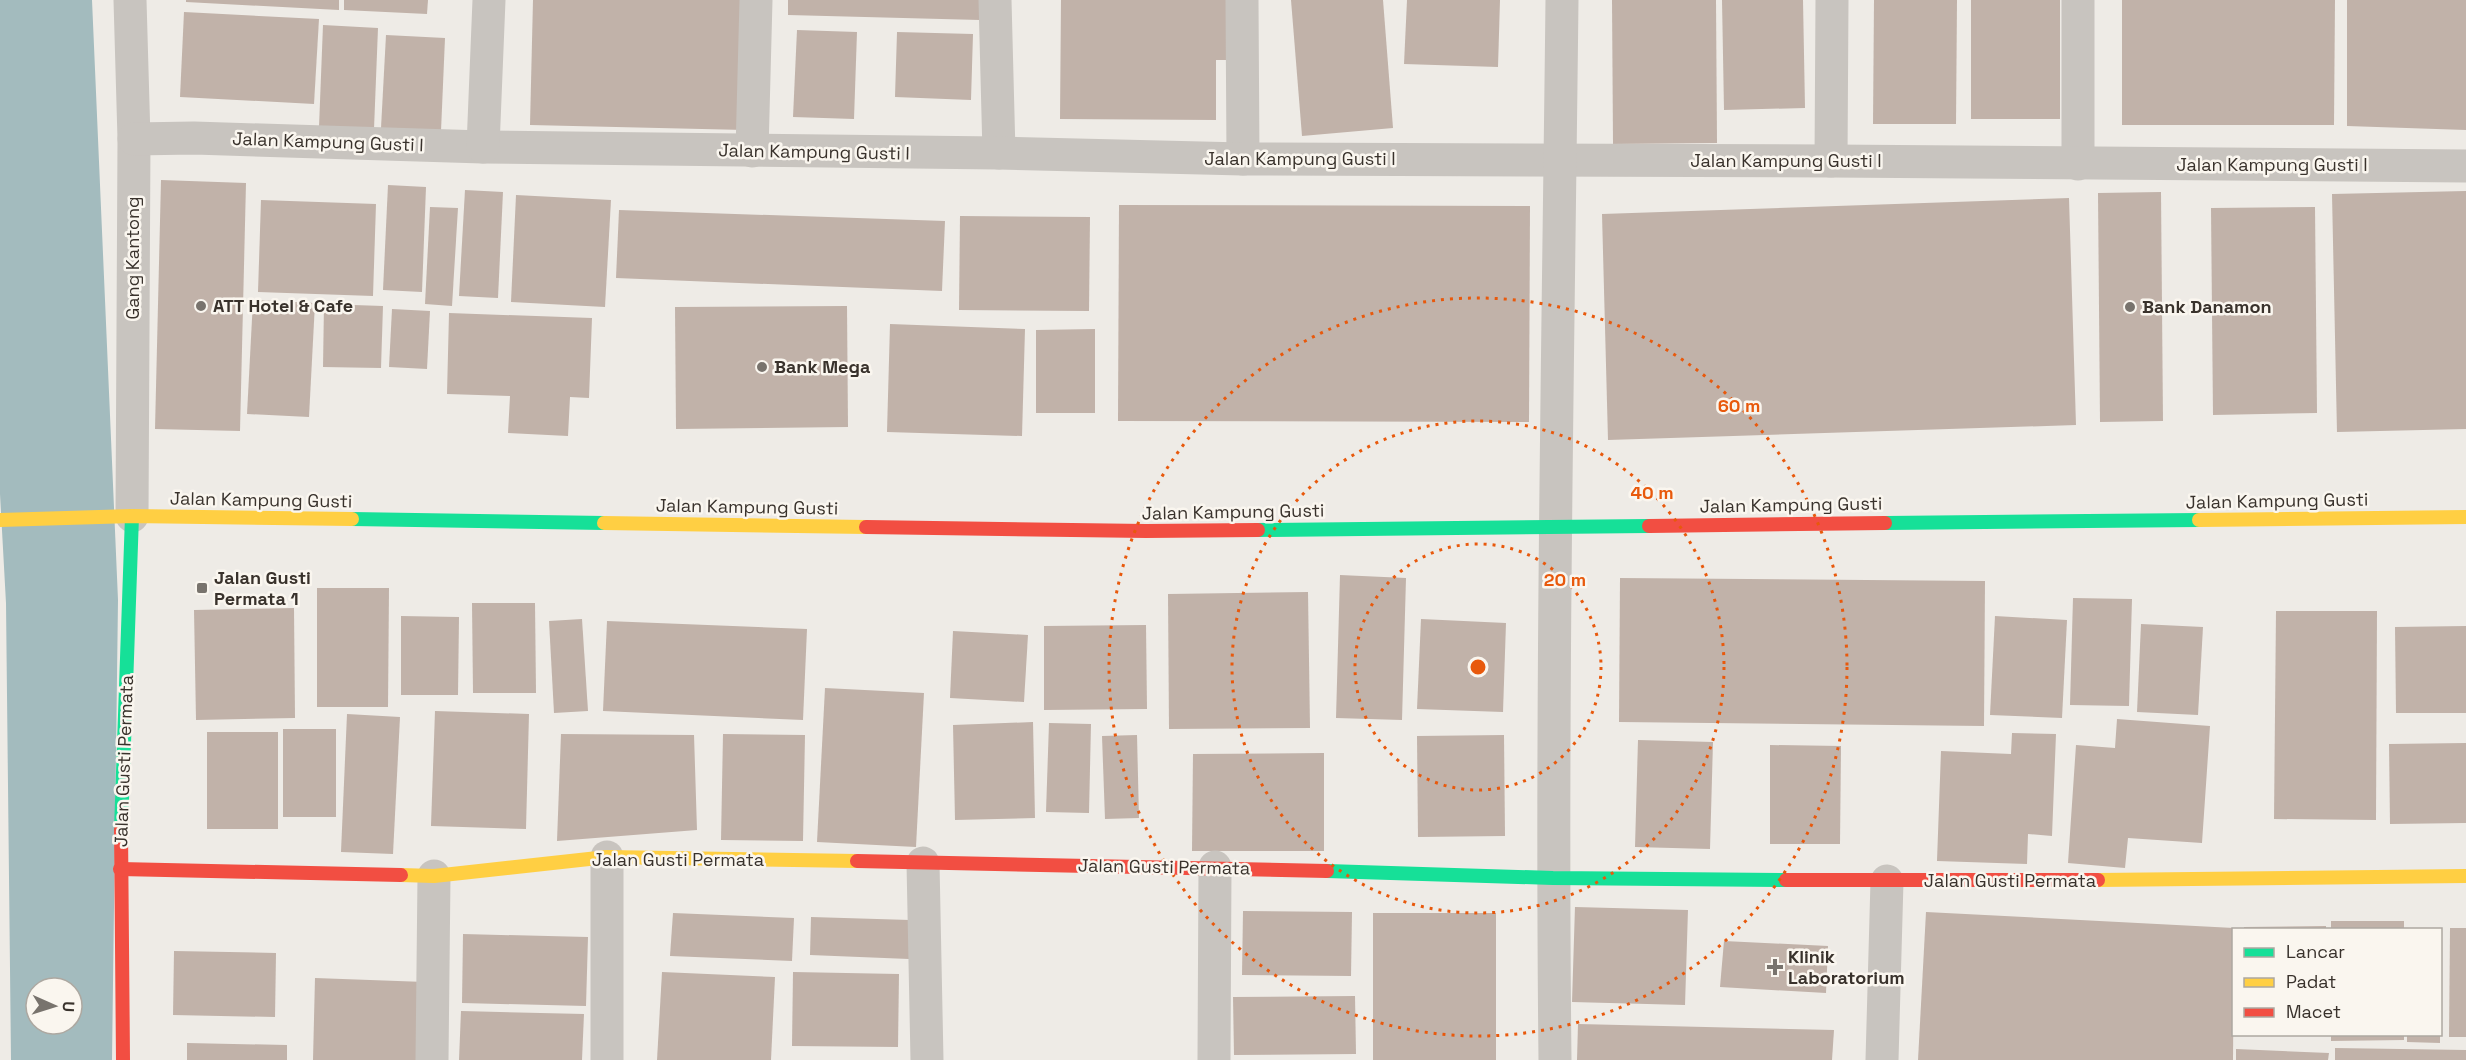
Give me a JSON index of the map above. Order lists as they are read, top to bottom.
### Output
{
  "streets": {
    "street": [
      "Jalan Kampung Gusti I",
      "Gang Kantong",
      "Jalan Kampung Gusti",
      "Jalan Gusti Permata"
    ]
  },
  "crossings": [
    ["Jalan Kampung Gusti I", "Gang Kantong"],
    ["Gang Kantong", "Jalan Kampung Gusti"],
    ["Gang Kantong", "Jalan Gusti Permata"],
    ["Jalan Kampung Gusti", "Jalan Gusti Permata"]
  ],
  "places": {
    "other": ["ATT Hotel & Cafe", "Bank Danamon", "Bank Mega"],
    "transit": ["Jalan Gusti Permata 1"],
    "health": ["Klinik Laboratorium"]
  },
  "legend": ["Lancar", "Padat", "Macet"],
  "north": "right",
  "rings": ["60 m", "40 m", "20 m"]
}
